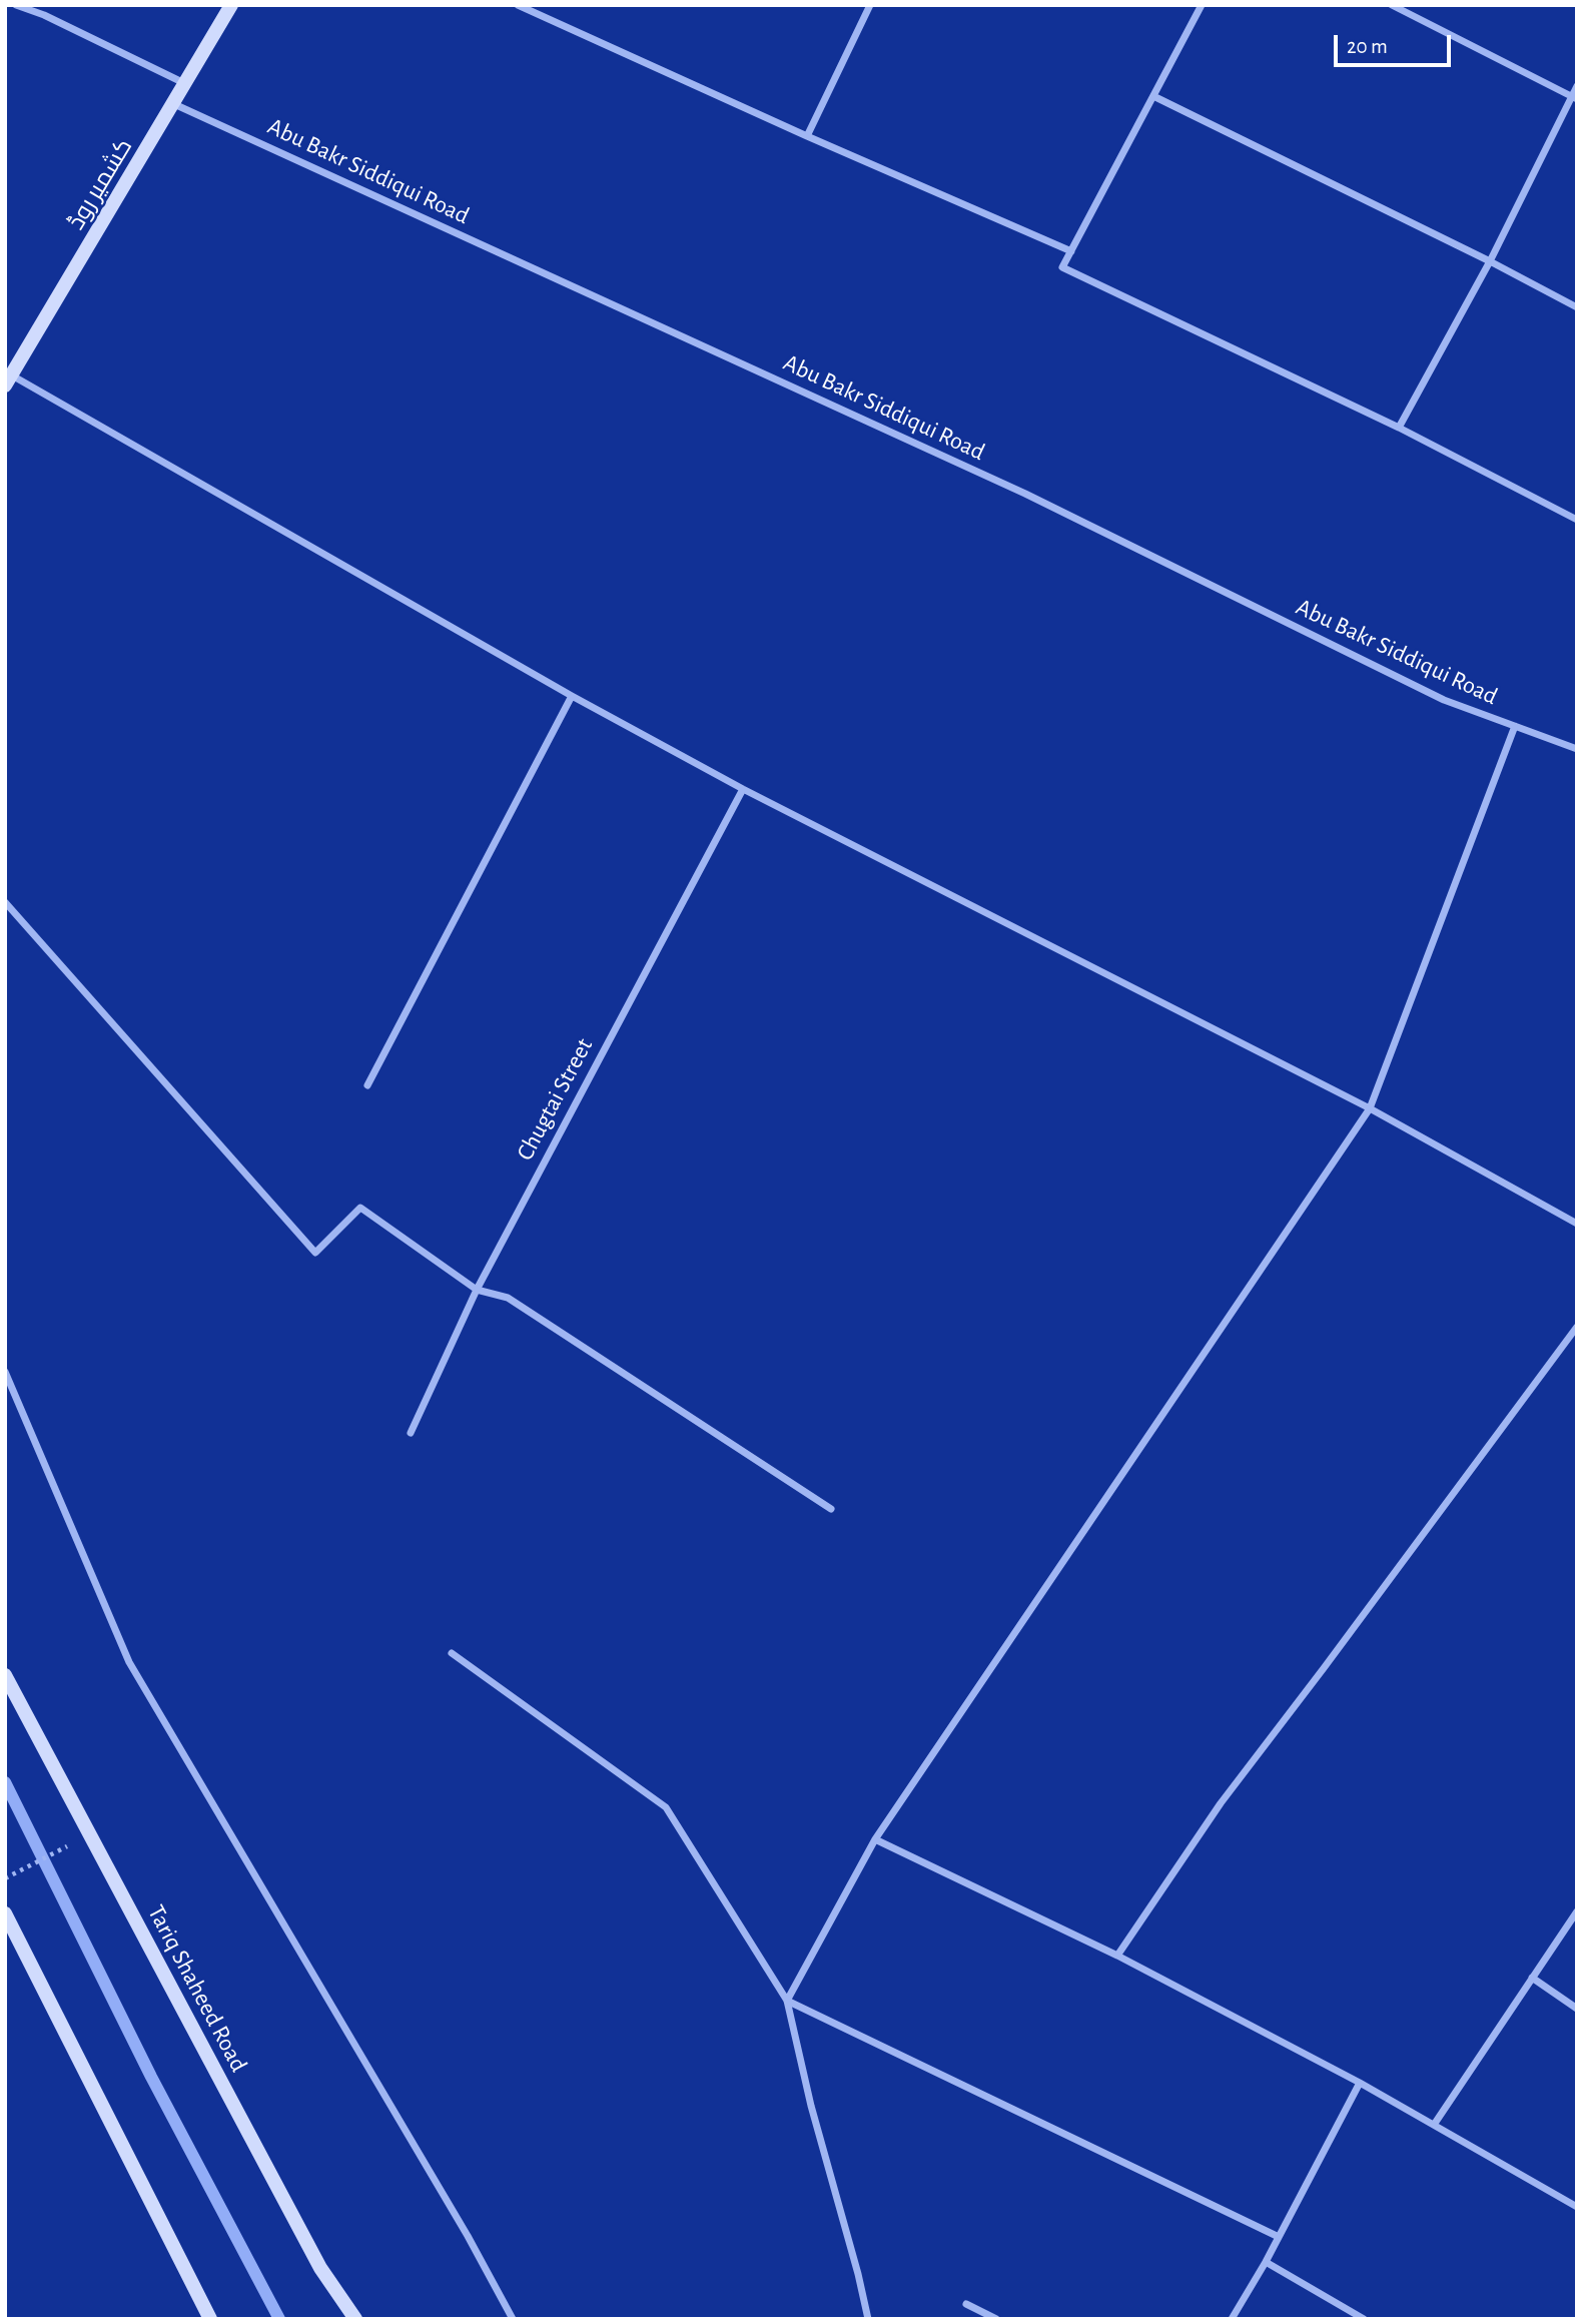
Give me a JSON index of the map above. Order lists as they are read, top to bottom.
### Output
{
  "streets": {
    "main road": ["کشمیر روڈ", "Tariq Shaheed Road"],
    "street": ["Abu Bakr Siddiqui Road", "Chugtai Street"]
  },
  "crossings": [
    ["Abu Bakr Siddiqui Road", "کشمیر روڈ"]
  ],
  "scale_bar": "20 m"
}
